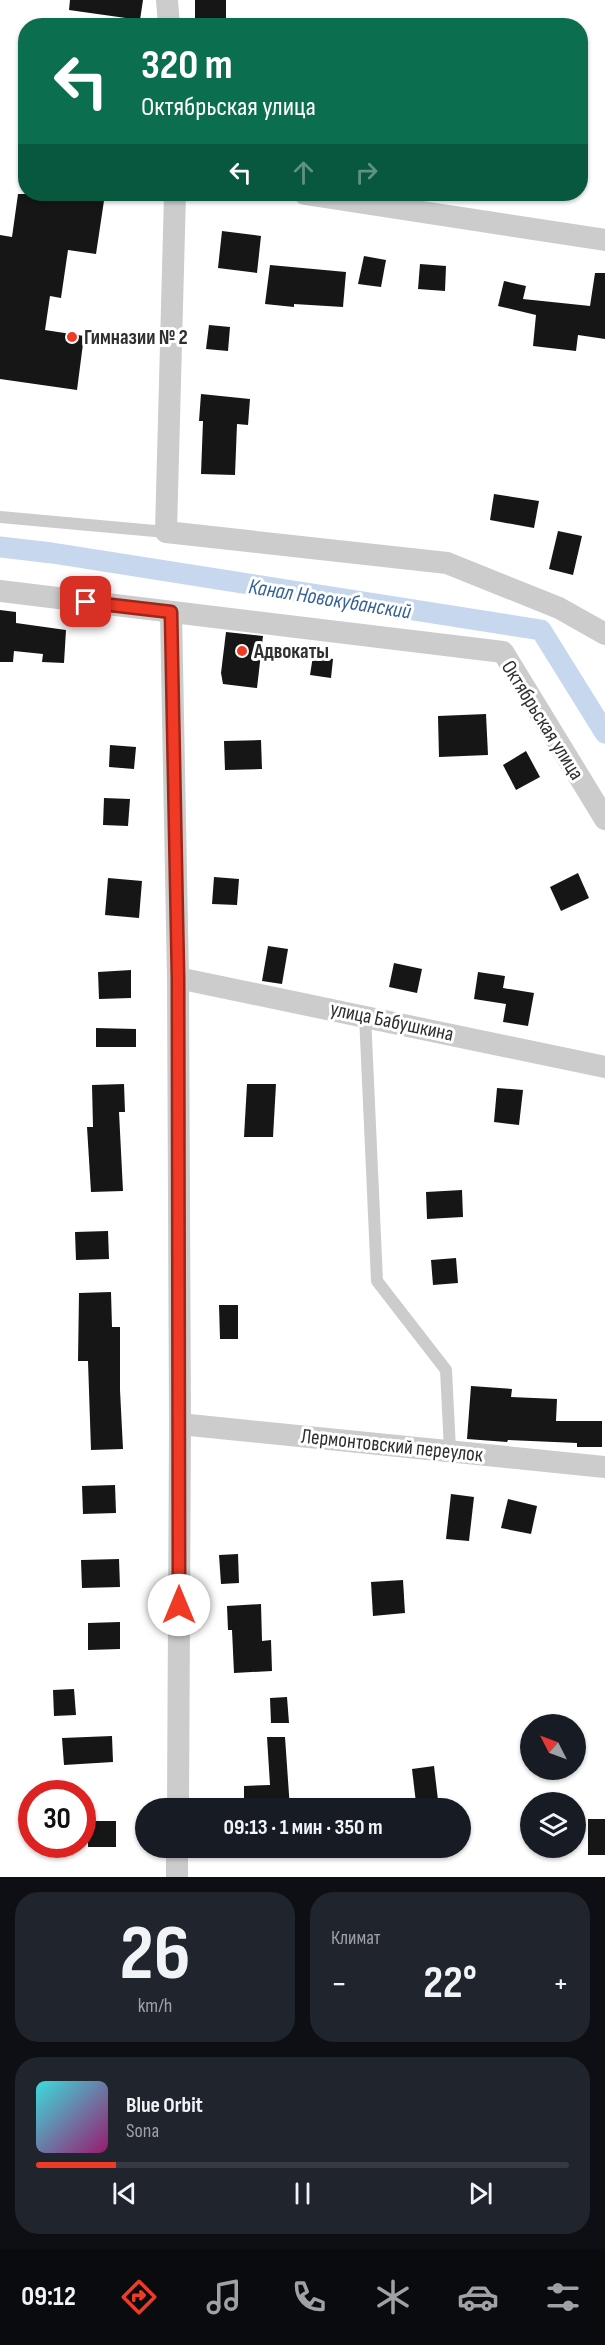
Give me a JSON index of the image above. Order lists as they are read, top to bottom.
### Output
{
  "streets": {
    "street": ["Октябрьская улица", "улица Бабушкина", "Лермонтовский переулок"]
  },
  "water": ["Канал Новокубанский"],
  "places": ["Гимназии № 2", "Адвокаты"],
  "north": "top left",
  "page": {
    "turn": ["320 m", "Октябрьская улица"],
    "limit": "30",
    "trip": "09:13 · 1 мин · 350 m",
    "tile": [
      ["26", "km/h"],
      "Климат"
    ],
    "heat": ["−", "22°", "+"],
    "song": ["Blue Orbit", "Sona"],
    "tabs": "09:12"
  }
}
